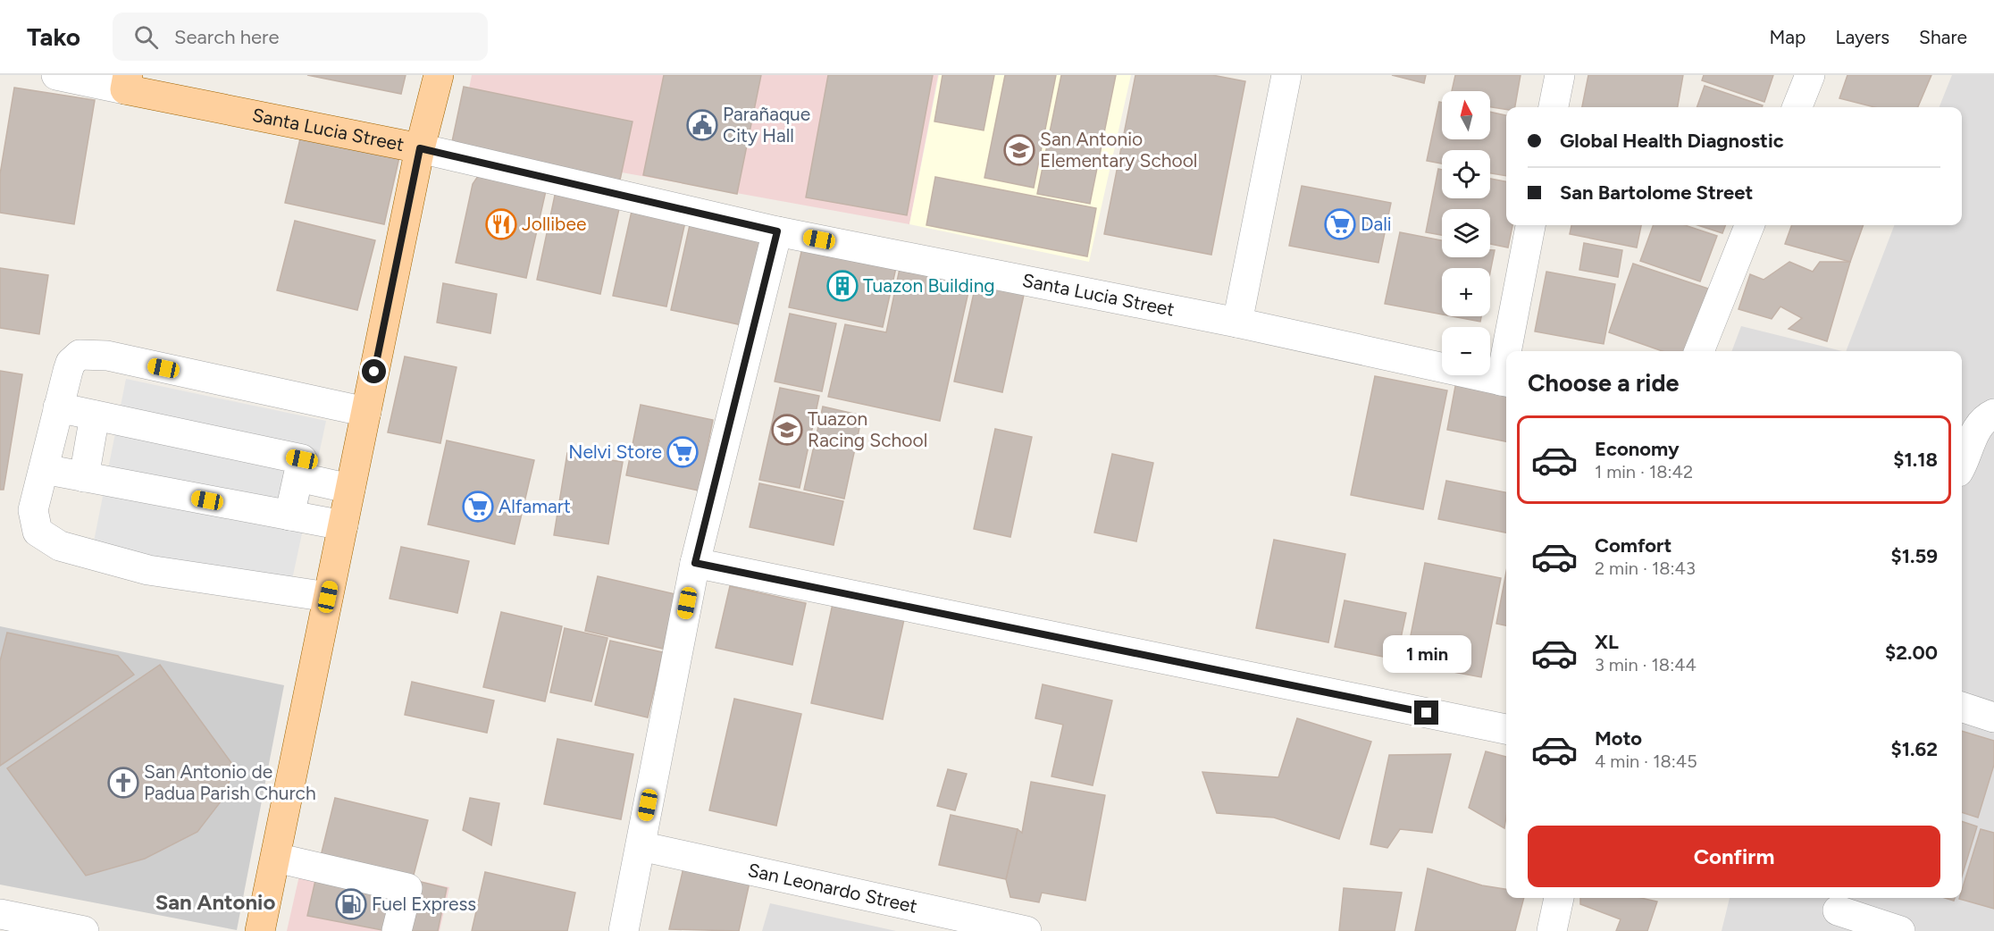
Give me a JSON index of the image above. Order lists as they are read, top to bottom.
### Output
{
  "streets": {
    "main road": ["Santa Lucia Street"],
    "street": ["San Leonardo Street"]
  },
  "districts": ["San Antonio"],
  "places": {
    "public building": ["Parañaque City Hall"],
    "school or university": ["San Antonio Elementary School", "Tuazon Racing School"],
    "restaurant": ["Jollibee"],
    "supermarket": ["Dali", "Nelvi Store", "Alfamart"],
    "building": ["Tuazon Building"],
    "church": ["San Antonio de Padua Parish Church"],
    "fuel station": ["Fuel Express"]
  },
  "north": "top",
  "page": {
    "header": "Tako",
    "search": "Search here",
    "nav": ["Map", "Layers", "Share"],
    "map_buttons": ["+", "−"],
    "banner": ["Global Health Diagnostic", "San Bartolome Street"],
    "heading": "Choose a ride",
    "list": [
      {
        "name": "Economy",
        "note": "1 min · 18:42",
        "value": "$1.18"
      },
      {
        "name": "Comfort",
        "note": "2 min · 18:43",
        "value": "$1.59"
      },
      {
        "name": "XL",
        "note": "3 min · 18:44",
        "value": "$2.00"
      },
      {
        "name": "Moto",
        "note": "4 min · 18:45",
        "value": "$1.62"
      }
    ],
    "bubble": "1 min",
    "buttons": "Confirm"
  }
}
